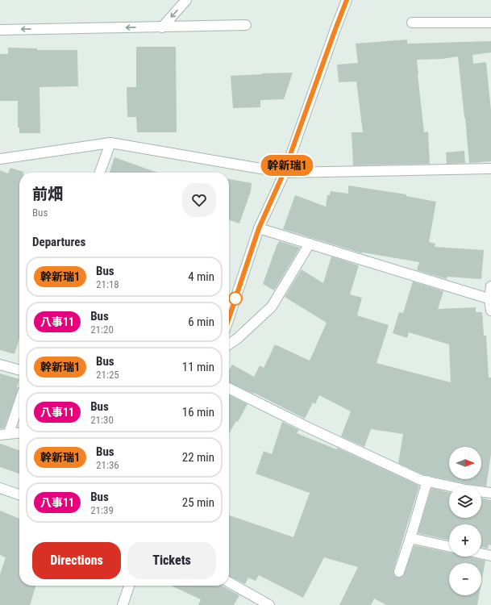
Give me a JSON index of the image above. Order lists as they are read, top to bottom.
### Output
{
  "lines": ["bus line 幹新瑞1"],
  "north": "right",
  "page": {
    "on_map": "幹新瑞1",
    "heading": [
      ["前畑", "Bus"],
      "Departures"
    ],
    "list": [
      {
        "mark": "幹新瑞1",
        "name": "Bus",
        "note": "21:18",
        "value": "4 min"
      },
      {
        "mark": "八事11",
        "name": "Bus",
        "note": "21:20",
        "value": "6 min"
      },
      {
        "mark": "幹新瑞1",
        "name": "Bus",
        "note": "21:25",
        "value": "11 min"
      },
      {
        "mark": "八事11",
        "name": "Bus",
        "note": "21:30",
        "value": "16 min"
      },
      {
        "mark": "幹新瑞1",
        "name": "Bus",
        "note": "21:36",
        "value": "22 min"
      },
      {
        "mark": "八事11",
        "name": "Bus",
        "note": "21:39",
        "value": "25 min"
      }
    ],
    "map_buttons": ["+", "−"],
    "buttons": ["Directions", "Tickets"]
  }
}
